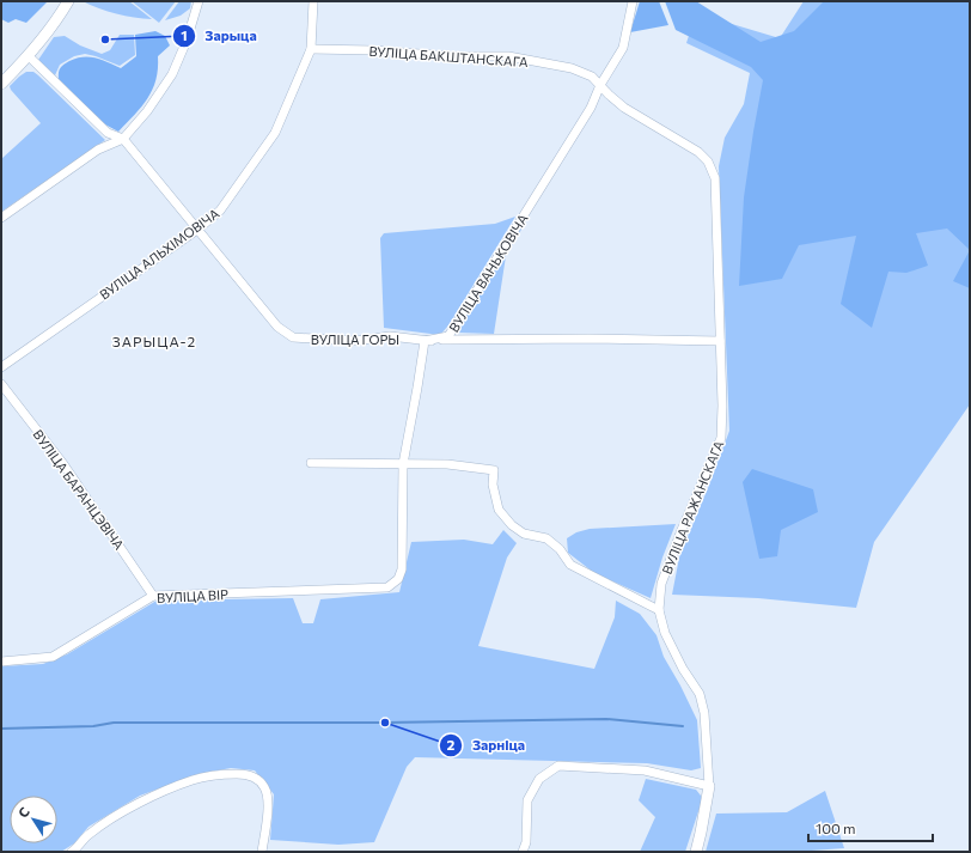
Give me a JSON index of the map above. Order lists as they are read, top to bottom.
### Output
{
  "streets": {
    "street": [
      "ВУЛІЦА БАКШТАНСКАГА",
      "ВУЛІЦА АЛЬХІМОВІЧА",
      "ВУЛІЦА ВАНЬКОВІЧА",
      "ВУЛІЦА ГОРЫ",
      "ВУЛІЦА БАРАНЦЭВІЧА",
      "ВУЛІЦА РАЖАНСКАГА",
      "ВУЛІЦА ВІР"
    ]
  },
  "crossings": [
    ["ВУЛІЦА БАКШТАНСКАГА", "ВУЛІЦА АЛЬХІМОВІЧА"],
    ["ВУЛІЦА БАКШТАНСКАГА", "ВУЛІЦА ВАНЬКОВІЧА"],
    ["ВУЛІЦА БАКШТАНСКАГА", "ВУЛІЦА РАЖАНСКАГА"],
    ["ВУЛІЦА АЛЬХІМОВІЧА", "ВУЛІЦА ГОРЫ"],
    ["ВУЛІЦА ВАНЬКОВІЧА", "ВУЛІЦА ГОРЫ"],
    ["ВУЛІЦА ГОРЫ", "ВУЛІЦА РАЖАНСКАГА"],
    ["ВУЛІЦА БАРАНЦЭВІЧА", "ВУЛІЦА ВІР"]
  ],
  "districts": ["ЗАРЫЦА-2"],
  "places": ["Зарыца", "Зарніца"],
  "scale_bar": "100 m",
  "north": "top left"
}
